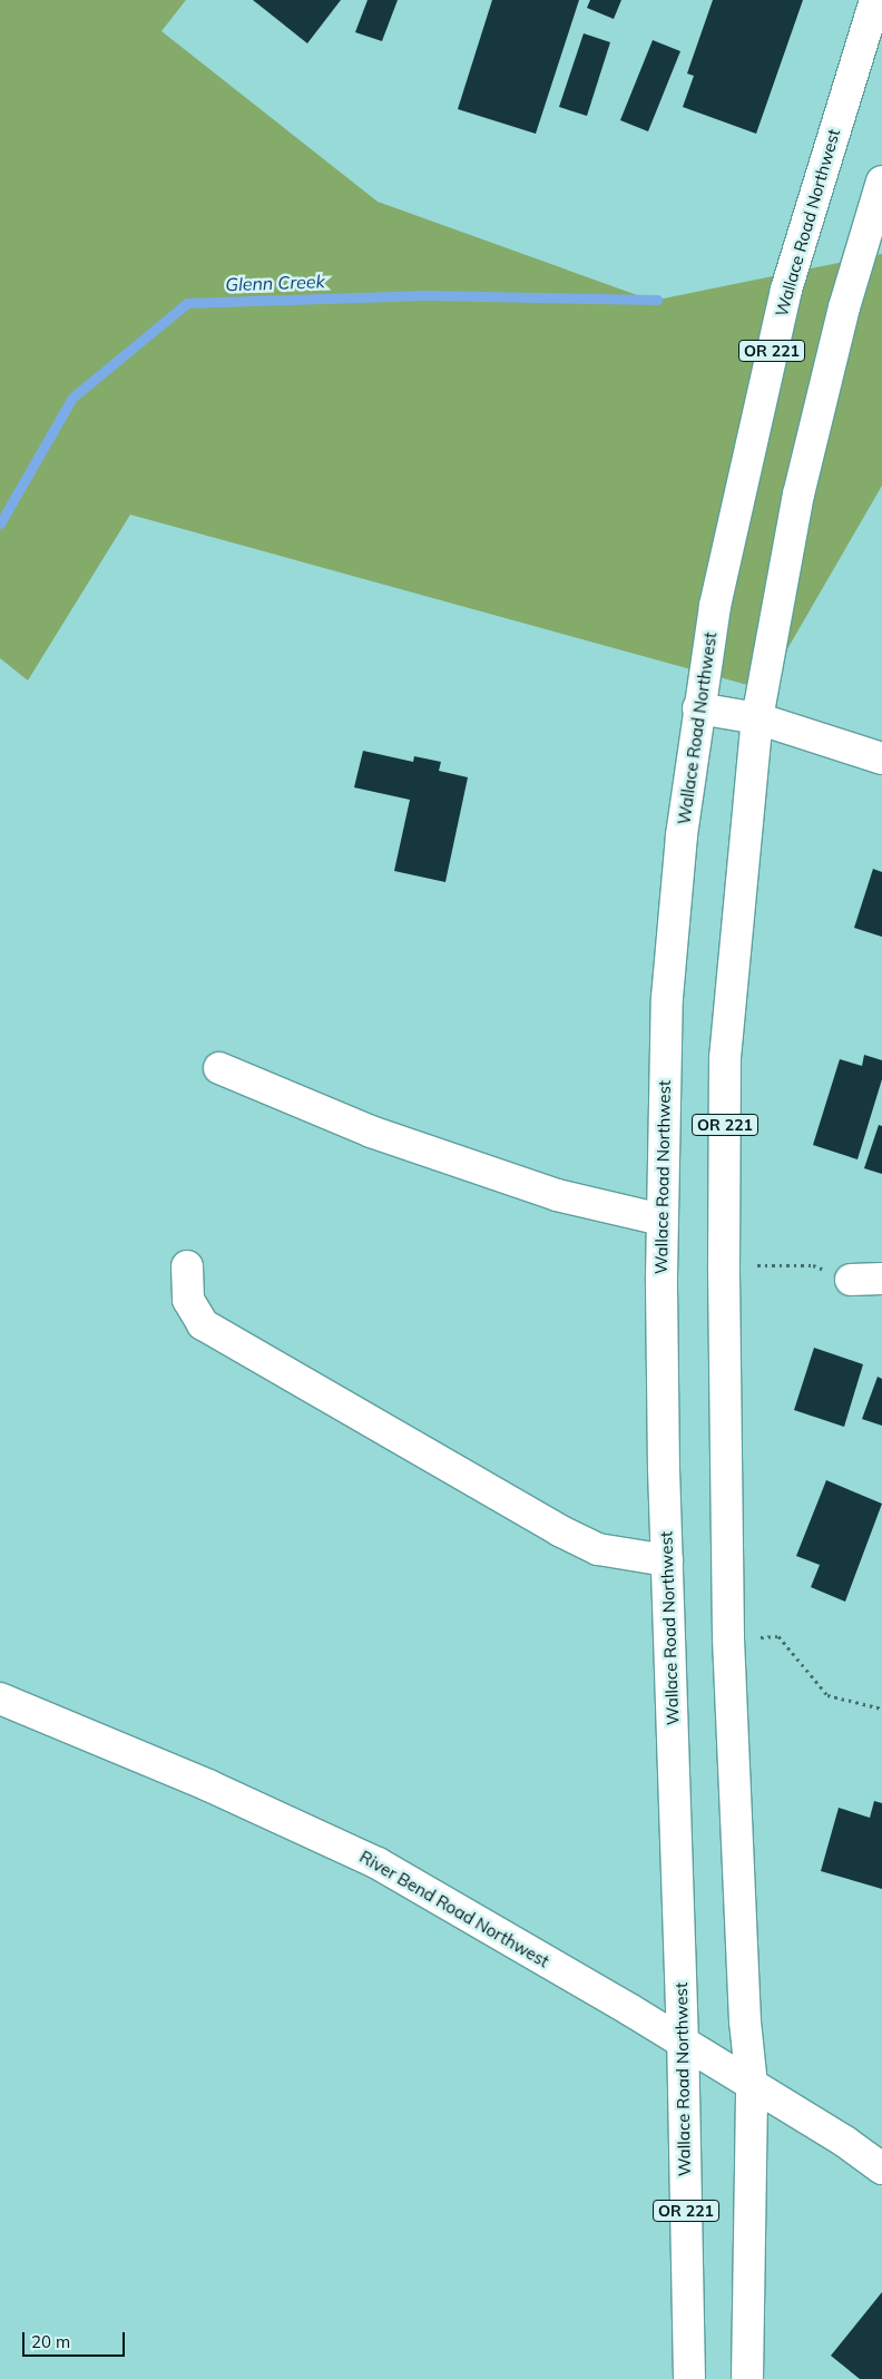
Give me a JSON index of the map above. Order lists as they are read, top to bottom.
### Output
{
  "streets": {
    "main road": ["Wallace Road Northwest", "OR 221", "River Bend Road Northwest"]
  },
  "crossings": [
    ["Wallace Road Northwest", "River Bend Road Northwest"],
    ["OR 221", "River Bend Road Northwest"]
  ],
  "water": ["Glenn Creek"],
  "scale_bar": "20 m"
}
